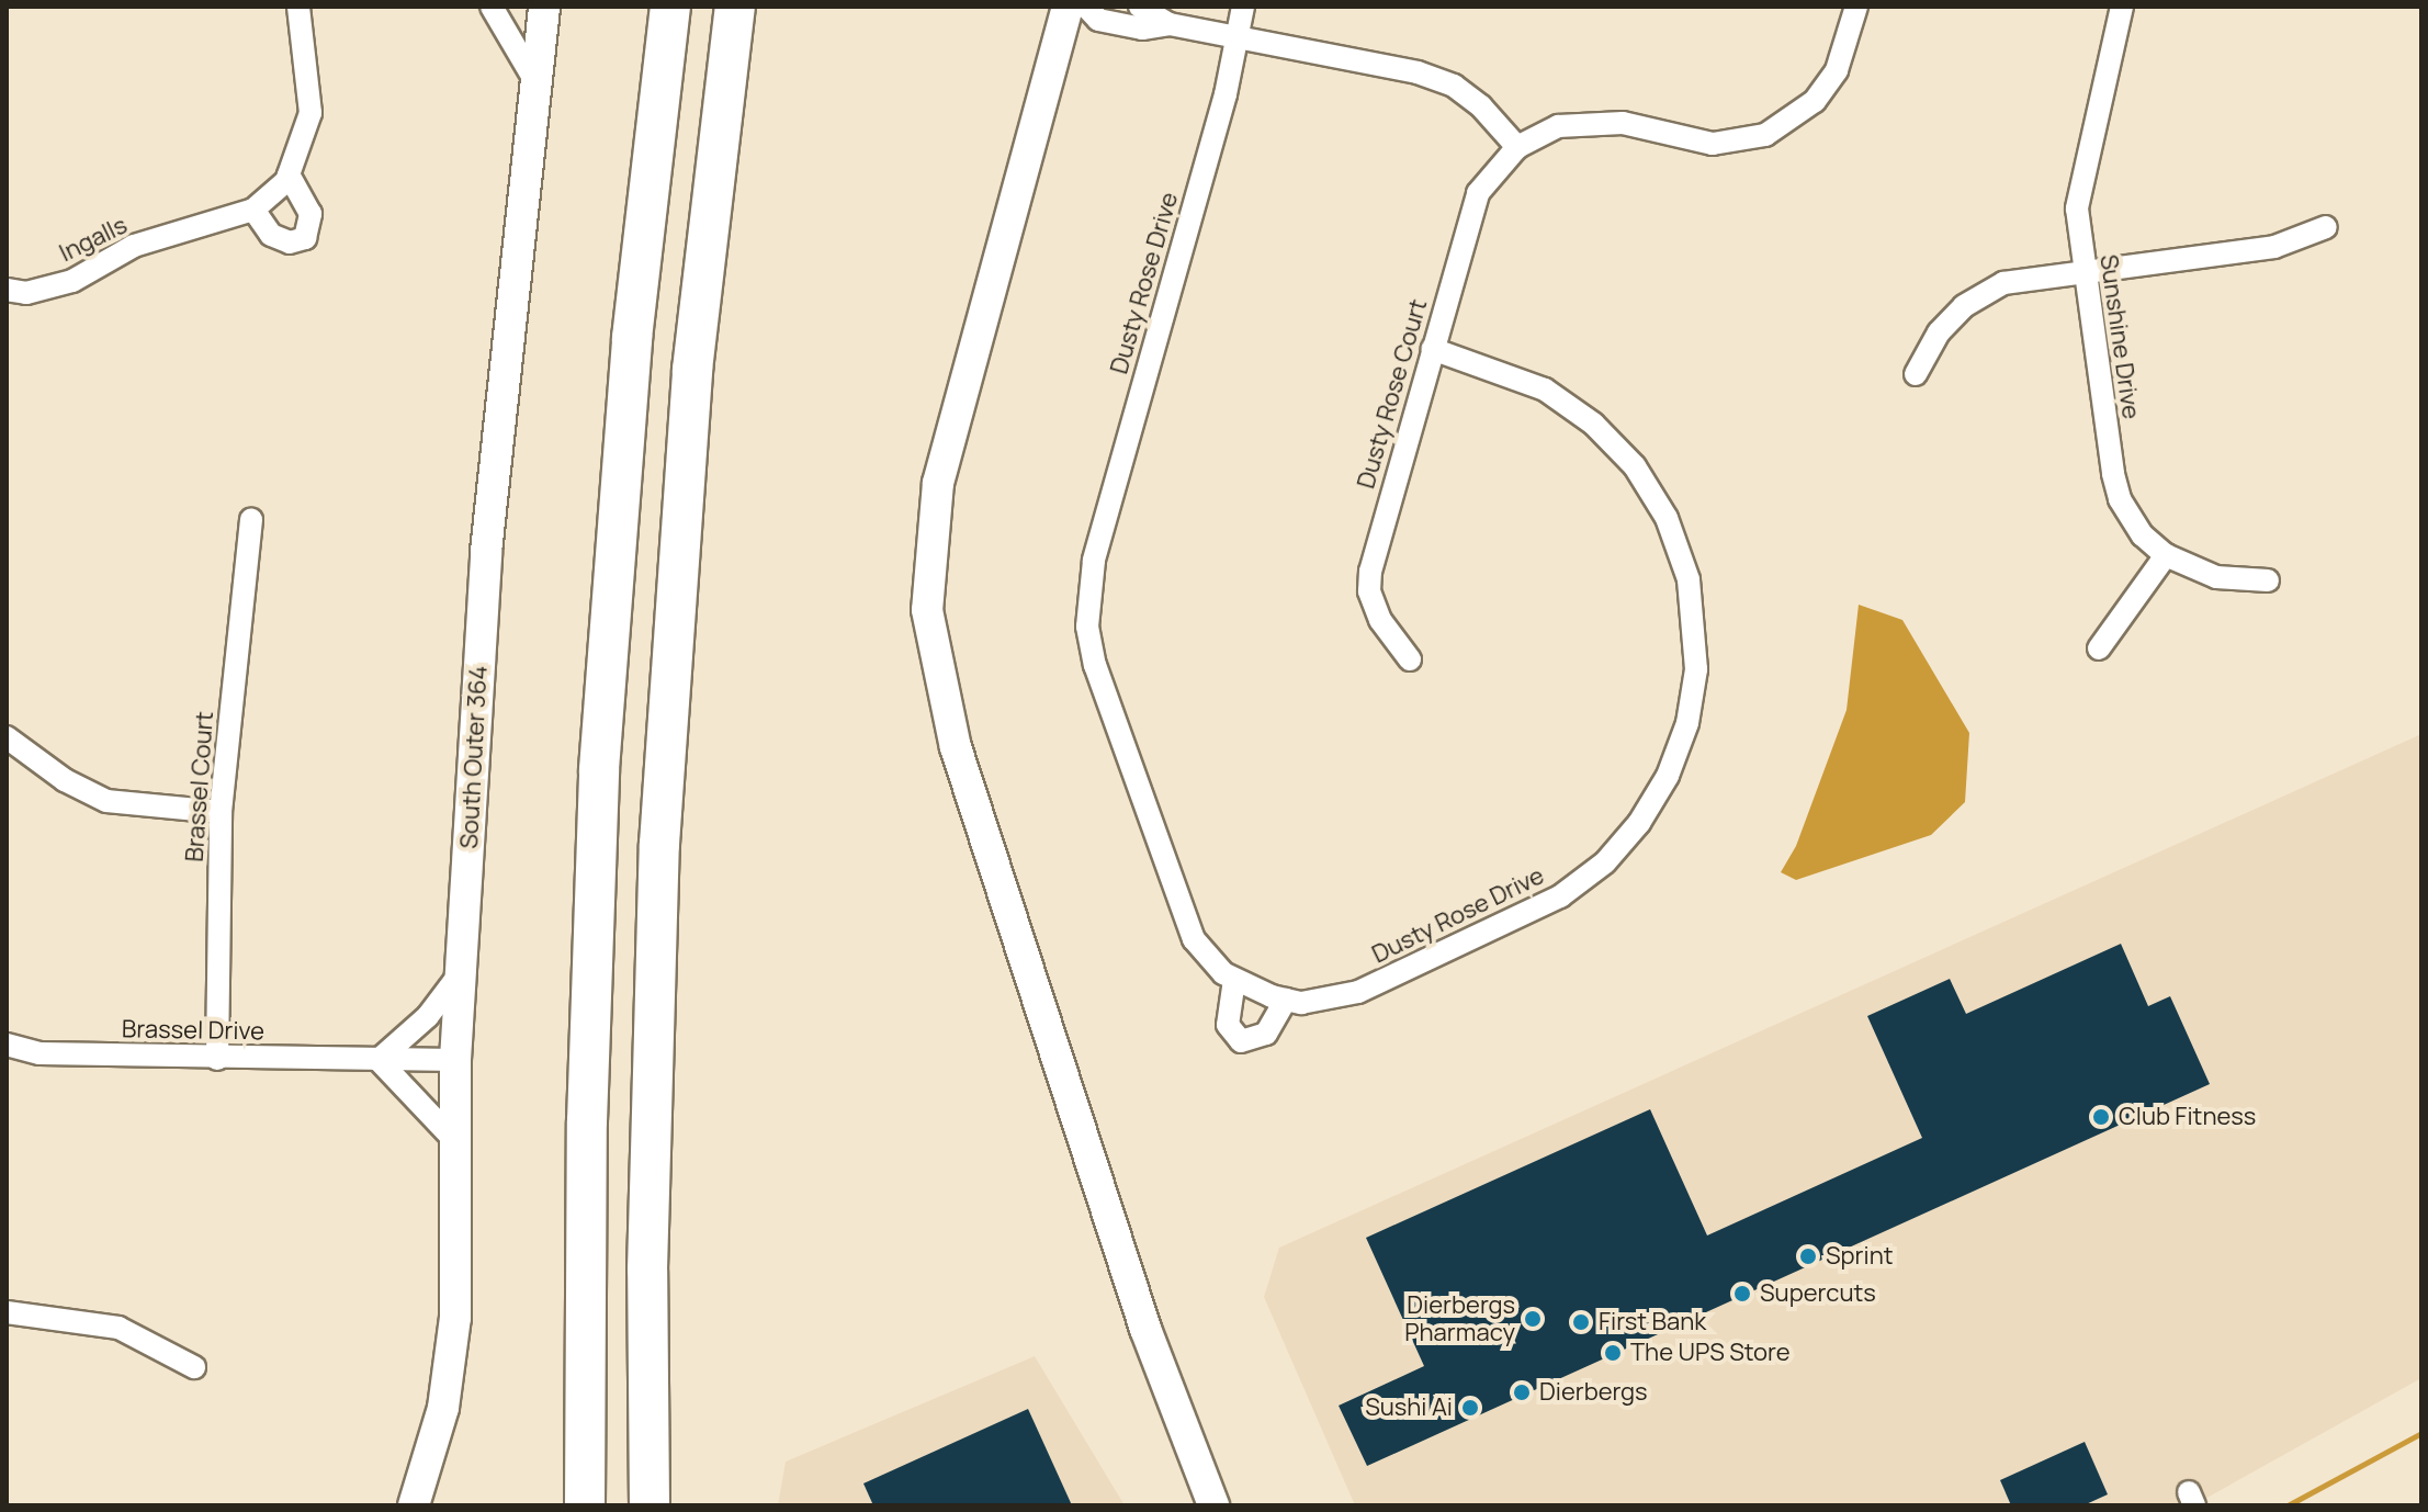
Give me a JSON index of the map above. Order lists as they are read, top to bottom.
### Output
{
  "streets": {
    "main road": ["South Outer 364"],
    "street": [
      "Ingalls",
      "Dusty Rose Drive",
      "Sunshine Drive",
      "Dusty Rose Court",
      "Brassel Court",
      "Brassel Drive"
    ]
  },
  "crossings": [
    ["Dusty Rose Drive", "Dusty Rose Court"],
    ["South Outer 364", "Brassel Drive"],
    ["Brassel Court", "Brassel Drive"]
  ],
  "places": [
    "Club Fitness",
    "Sprint",
    "Supercuts",
    "Dierbergs Pharmacy",
    "First Bank",
    "The UPS Store",
    "Dierbergs",
    "Sushi Ai"
  ]
}
